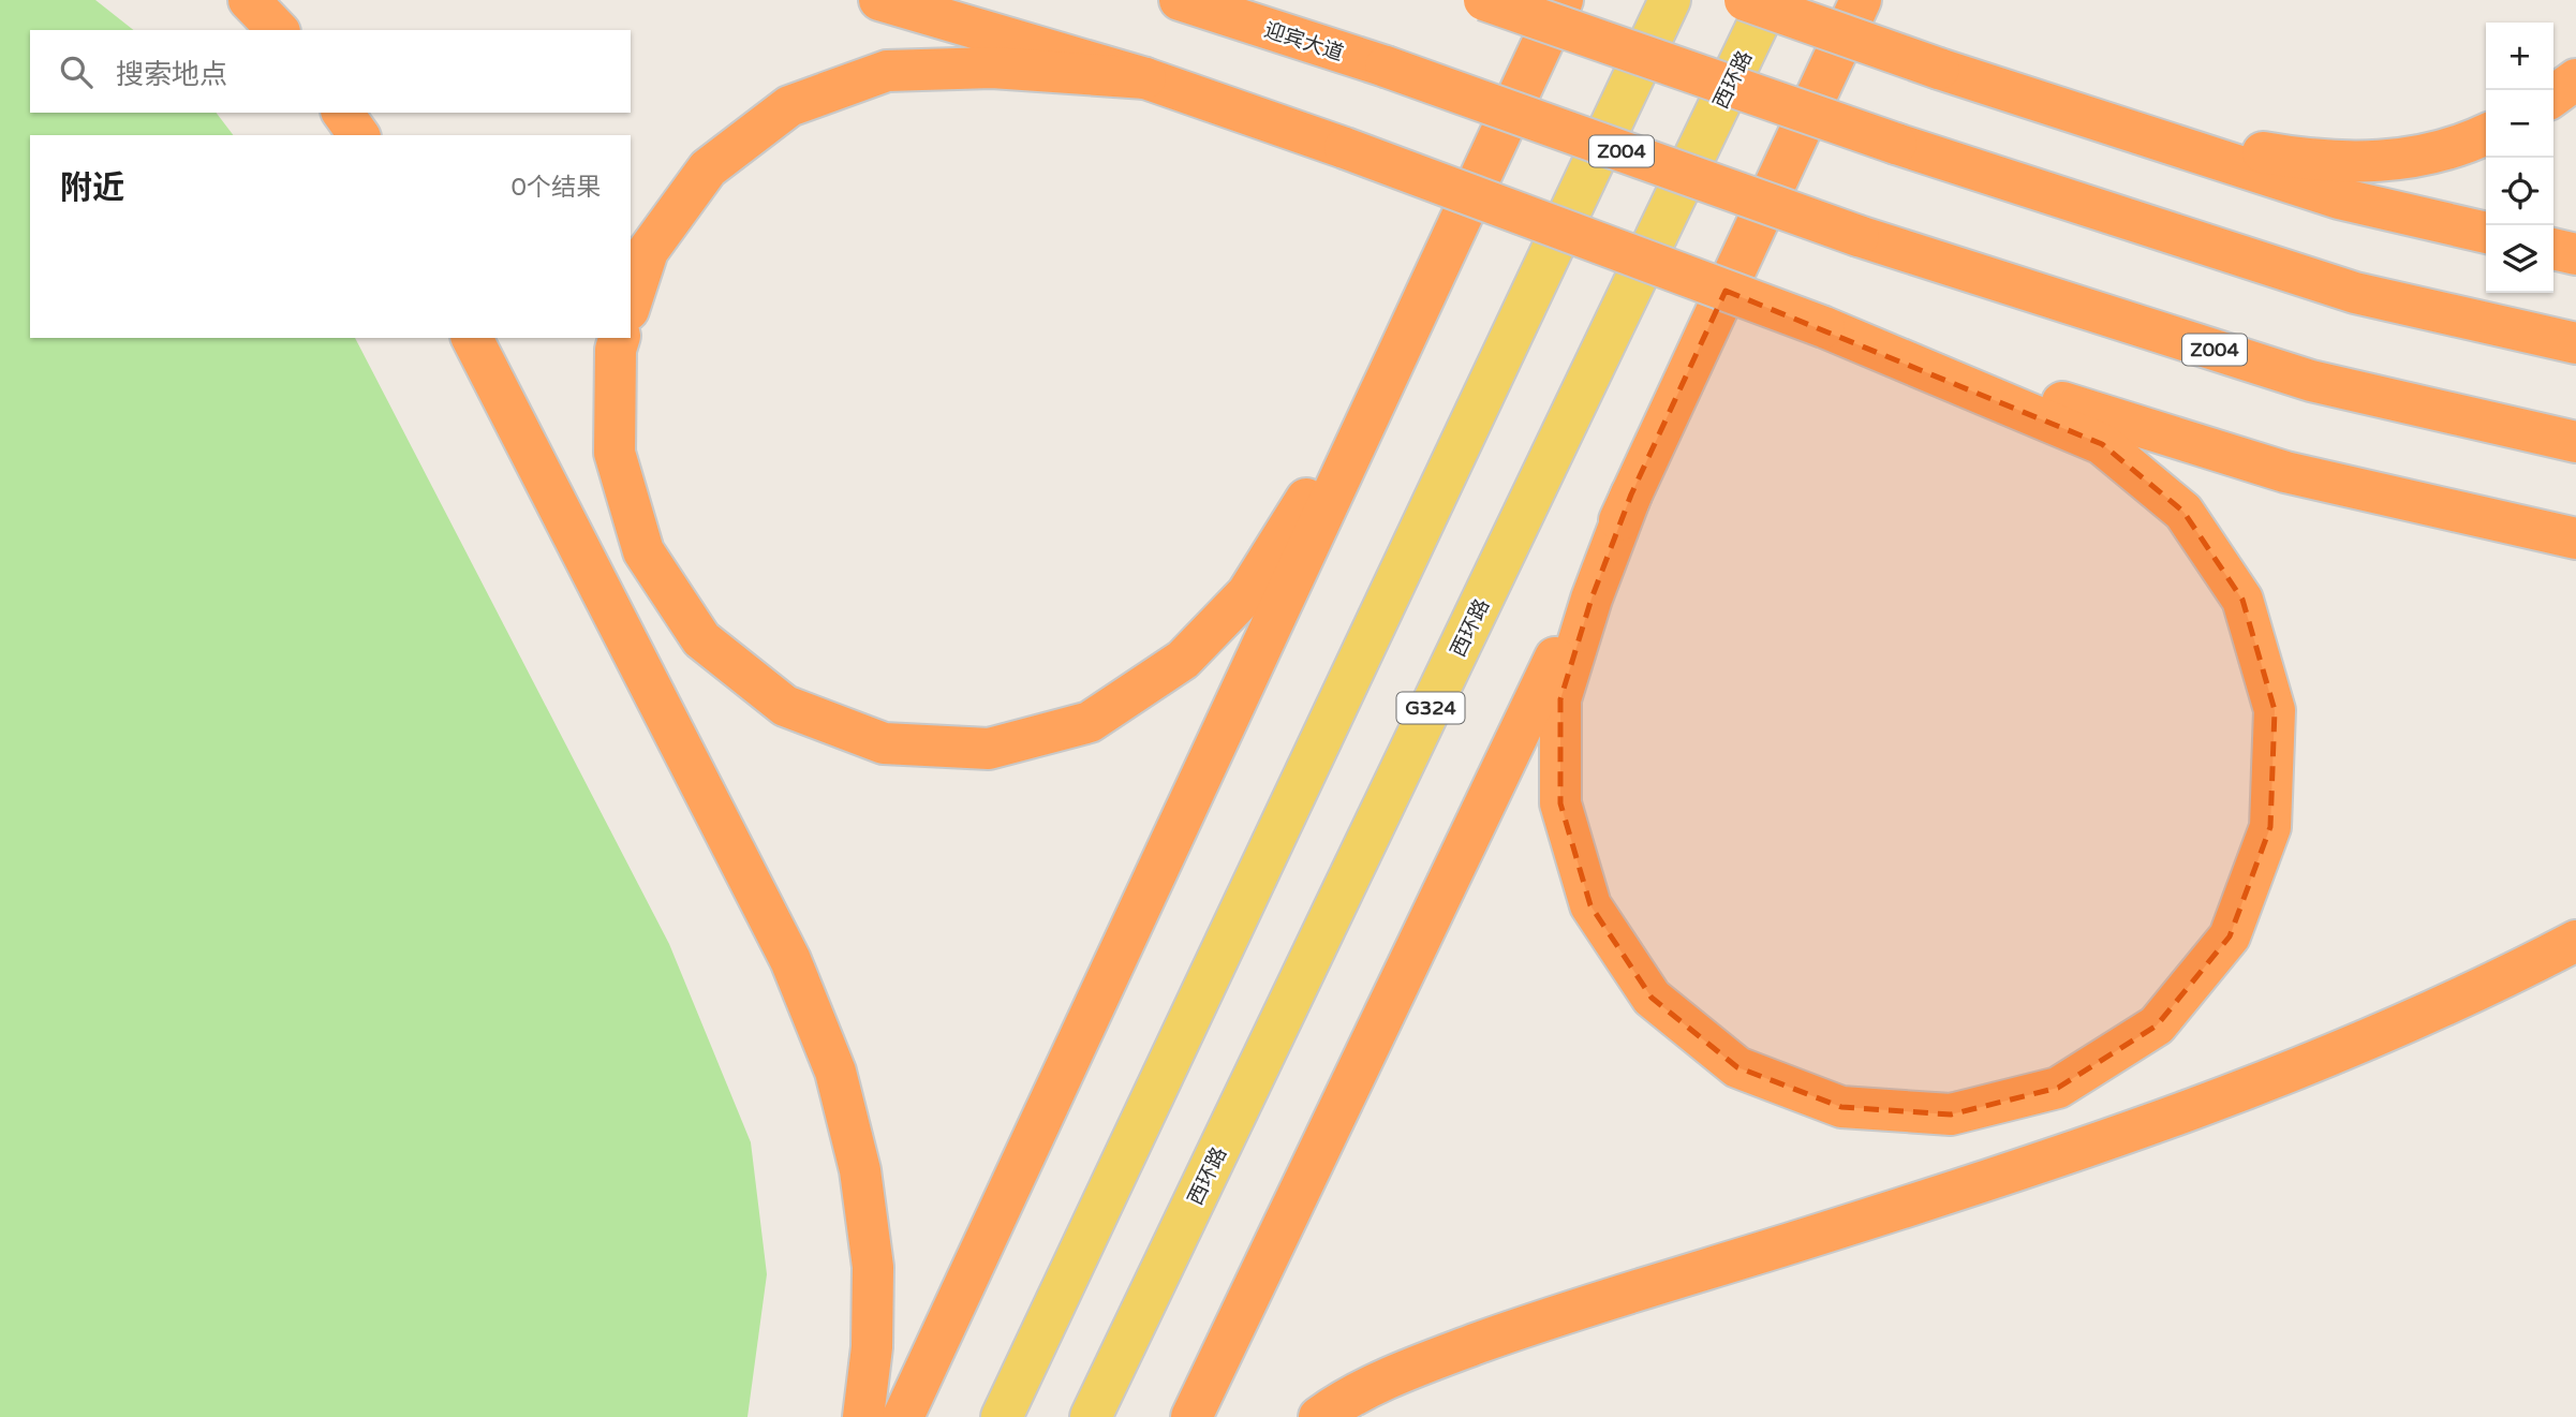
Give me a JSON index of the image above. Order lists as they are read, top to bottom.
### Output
{
  "streets": {
    "highway": ["迎宾大道", "Z004"],
    "main road": ["西环路", "G324"]
  },
  "page": {
    "map_buttons": ["+", "−"],
    "search": "搜索地点",
    "heading": ["附近", "0个结果"]
  }
}
